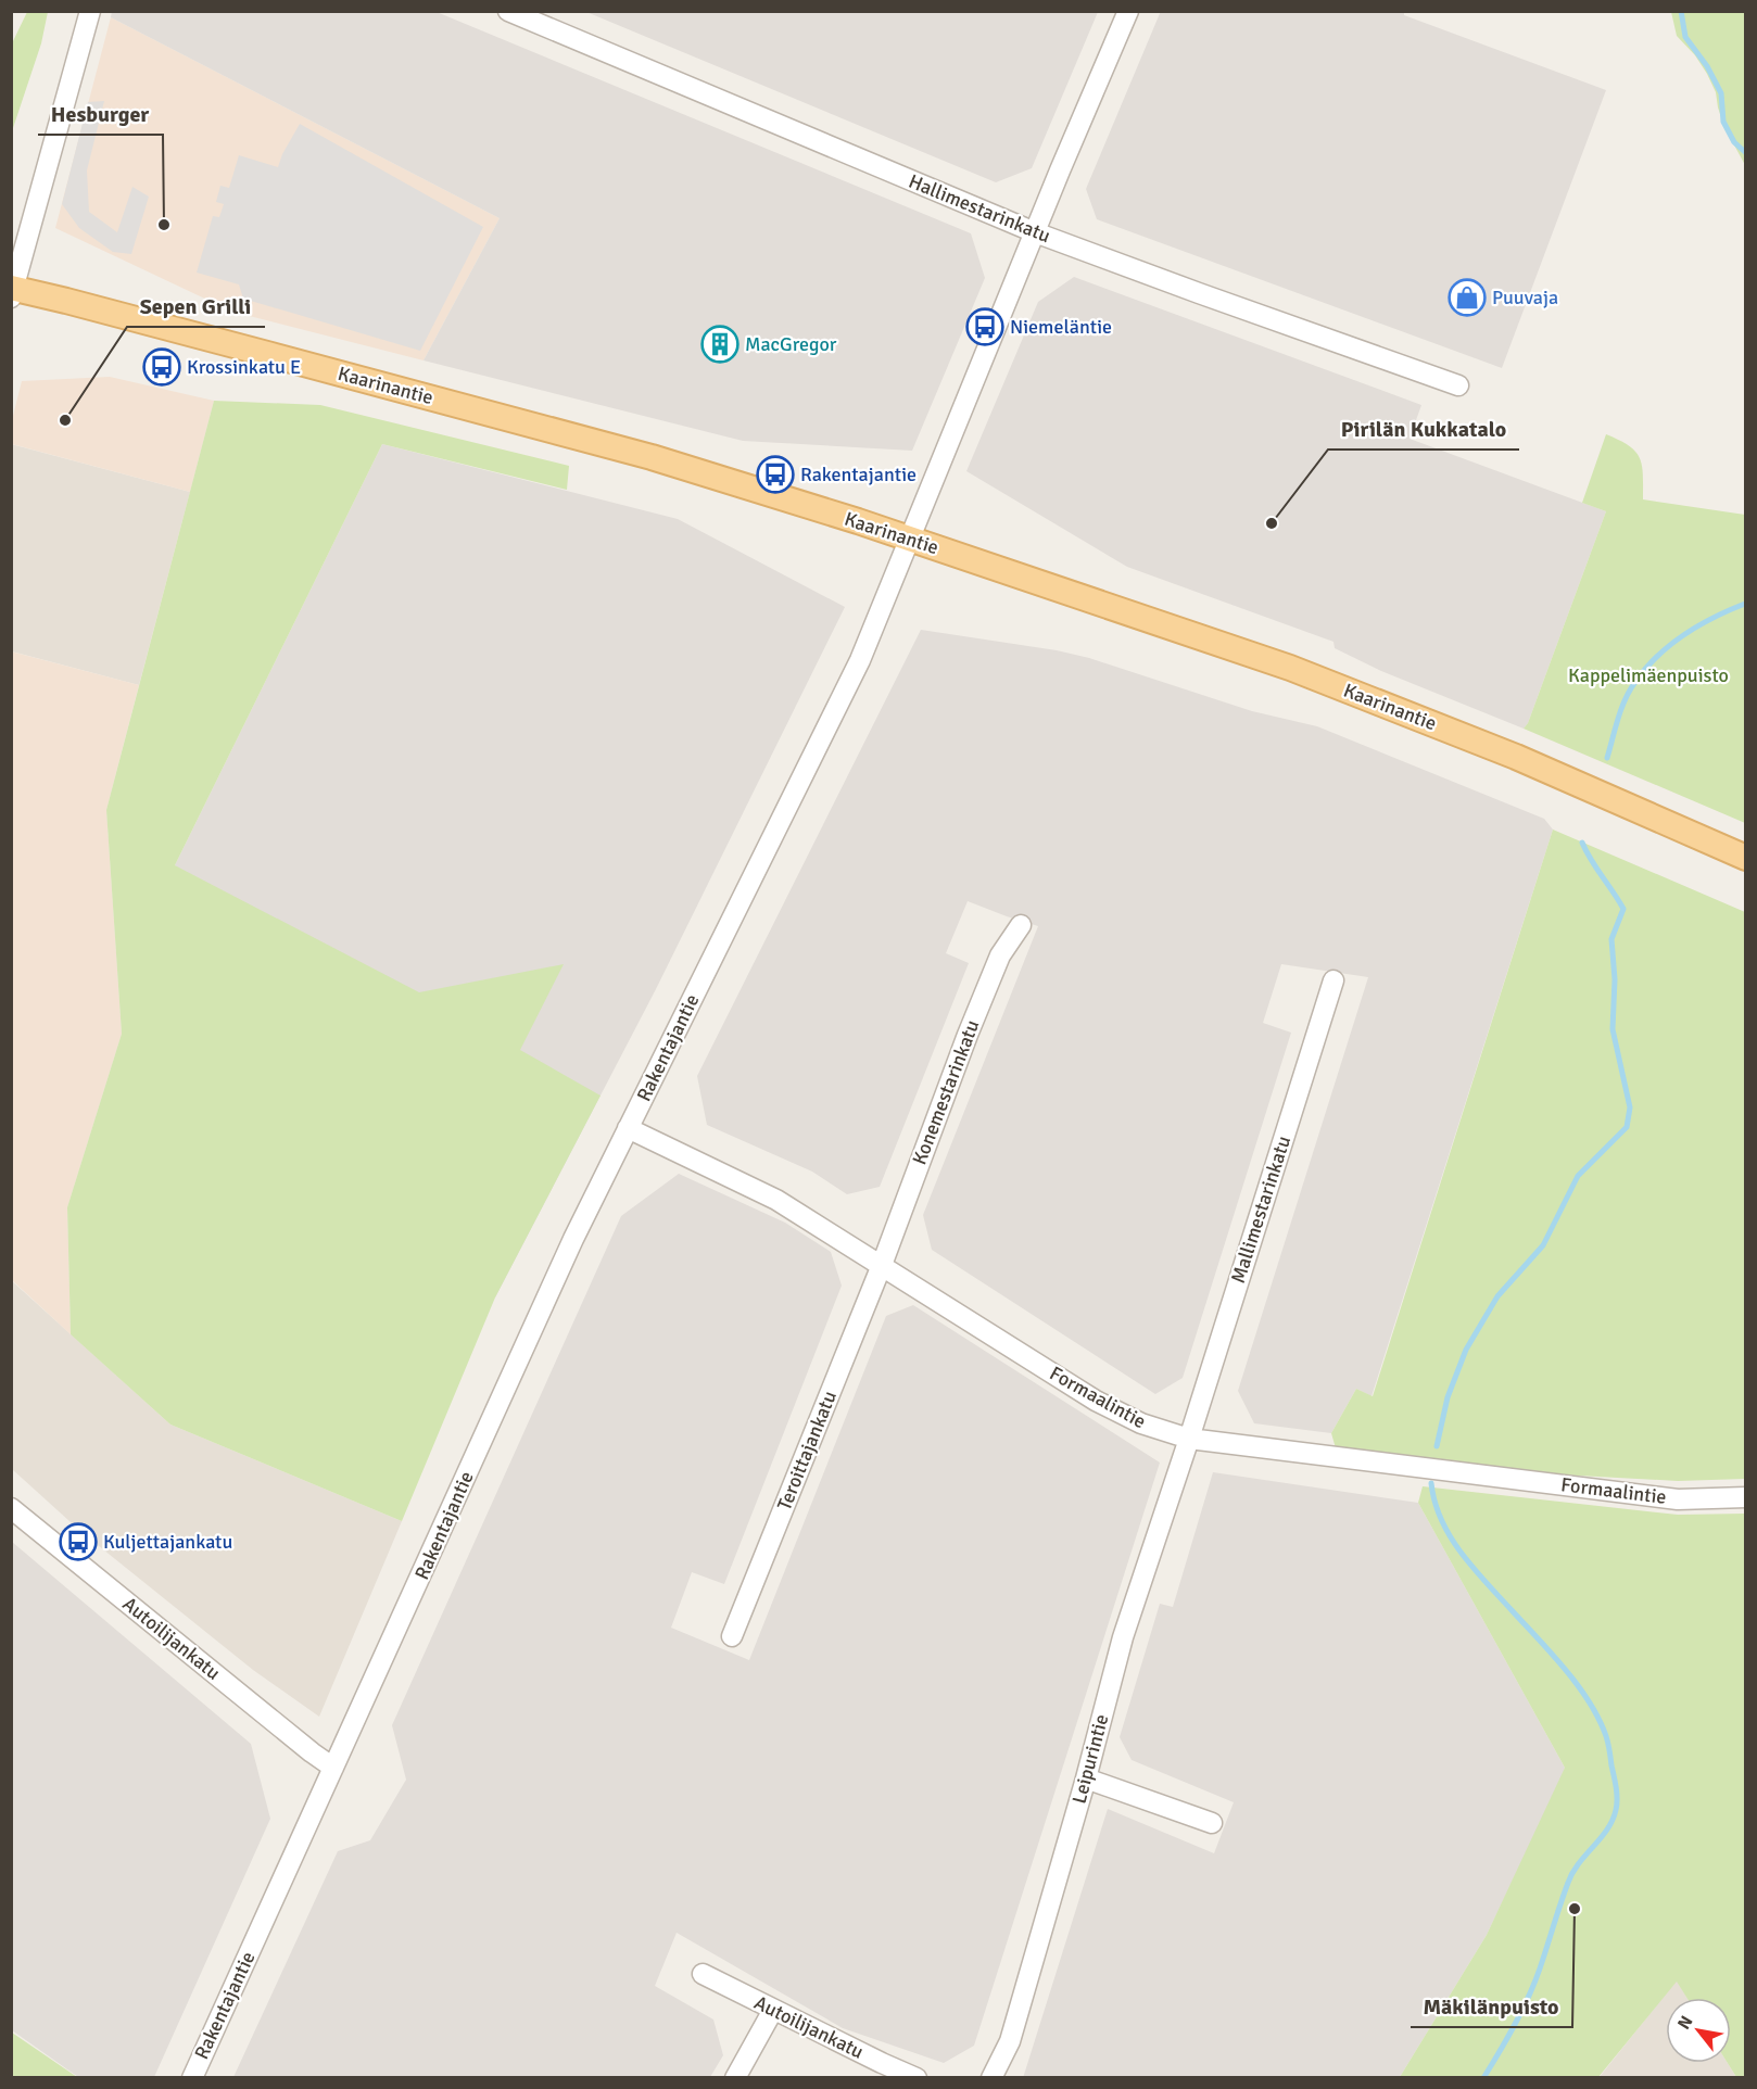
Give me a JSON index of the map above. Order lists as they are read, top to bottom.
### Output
{
  "streets": {
    "main road": ["Kaarinantie"],
    "street": [
      "Hallimestarinkatu",
      "Rakentajantie",
      "Konemestarinkatu",
      "Mallimestarinkatu",
      "Formaalintie",
      "Teroittajankatu",
      "Autoilijankatu",
      "Leipurintie"
    ]
  },
  "crossings": [
    ["Hallimestarinkatu", "Rakentajantie"],
    ["Kaarinantie", "Rakentajantie"],
    ["Rakentajantie", "Formaalintie"],
    ["Rakentajantie", "Autoilijankatu"],
    ["Konemestarinkatu", "Formaalintie"],
    ["Konemestarinkatu", "Teroittajankatu"],
    ["Mallimestarinkatu", "Formaalintie"],
    ["Mallimestarinkatu", "Leipurintie"],
    ["Formaalintie", "Teroittajankatu"],
    ["Formaalintie", "Leipurintie"]
  ],
  "parks": ["Kappelimäenpuisto"],
  "places": {
    "other": [
      "Hesburger",
      "Sepen Grilli",
      "Pirilän Kukkatalo",
      "Mäkilänpuisto"
    ],
    "shop": ["Puuvaja"],
    "bus stop": [
      "Niemeläntie",
      "Krossinkatu E",
      "Rakentajantie",
      "Kuljettajankatu"
    ],
    "building": ["MacGregor"]
  },
  "north": "top left"
}
